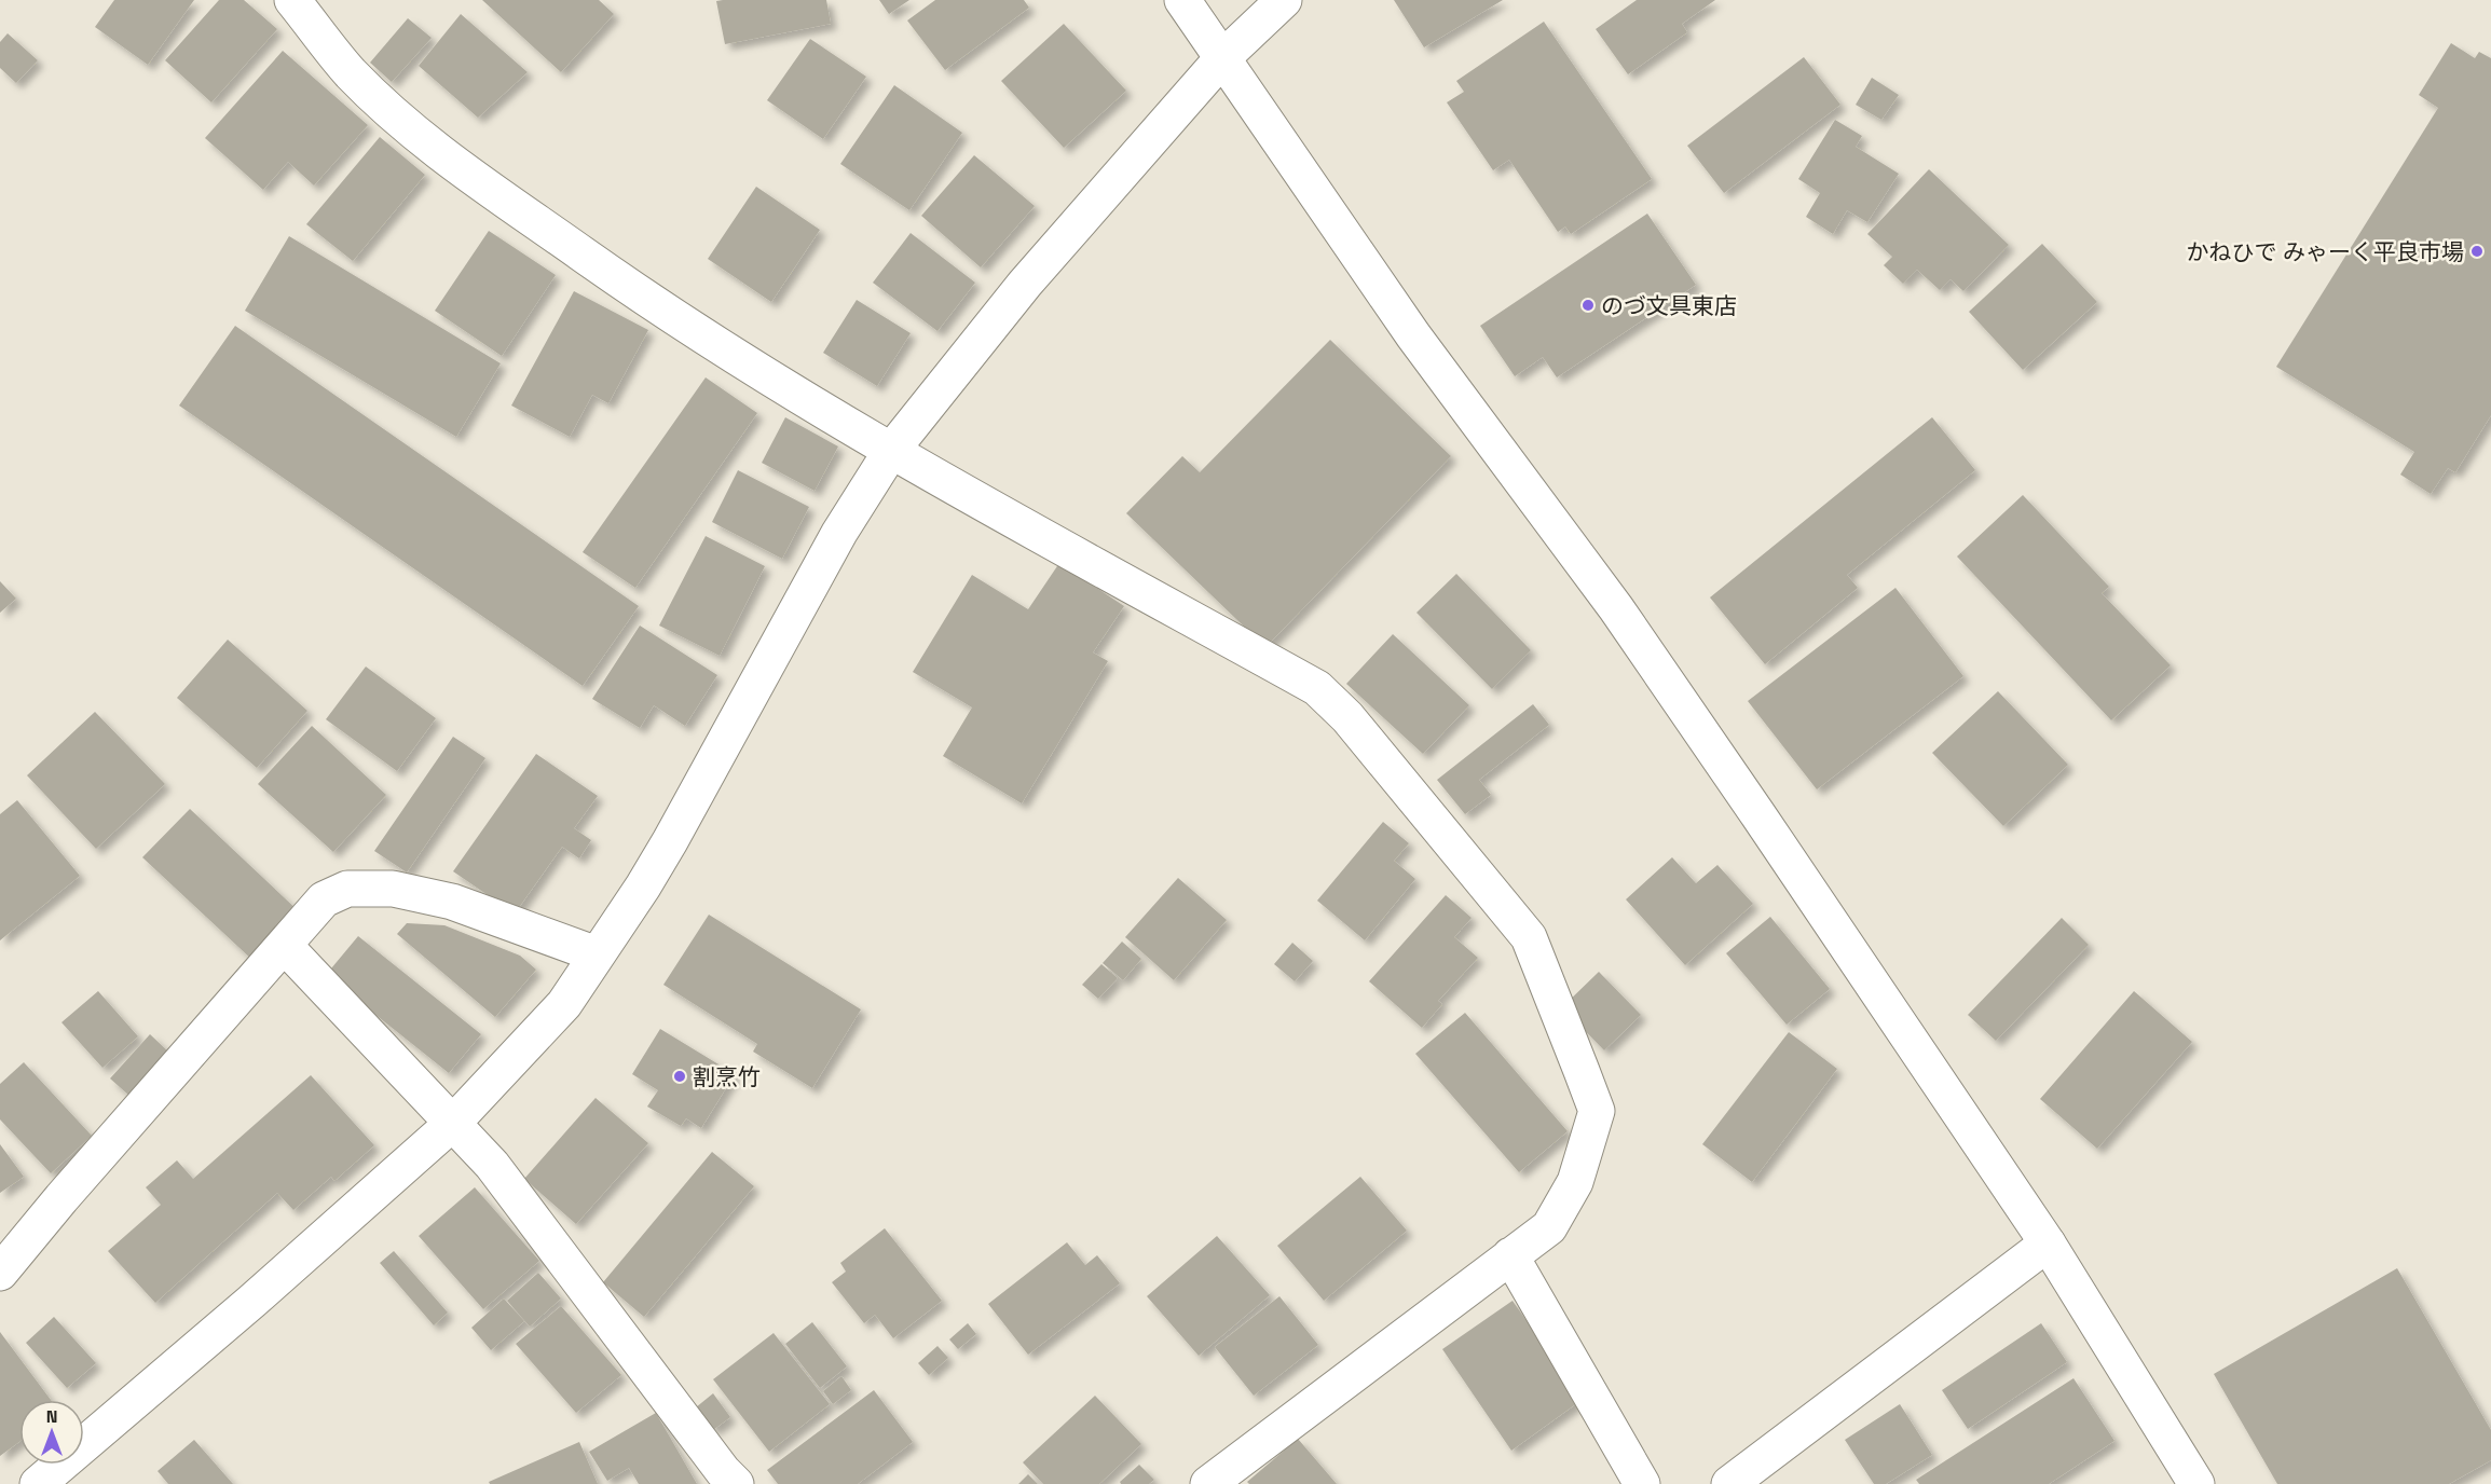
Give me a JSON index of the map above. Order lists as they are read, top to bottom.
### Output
{
  "places": ["かねひで みゃーく平良市場", "のづ文具東店", "割烹竹"],
  "north": "top"
}
